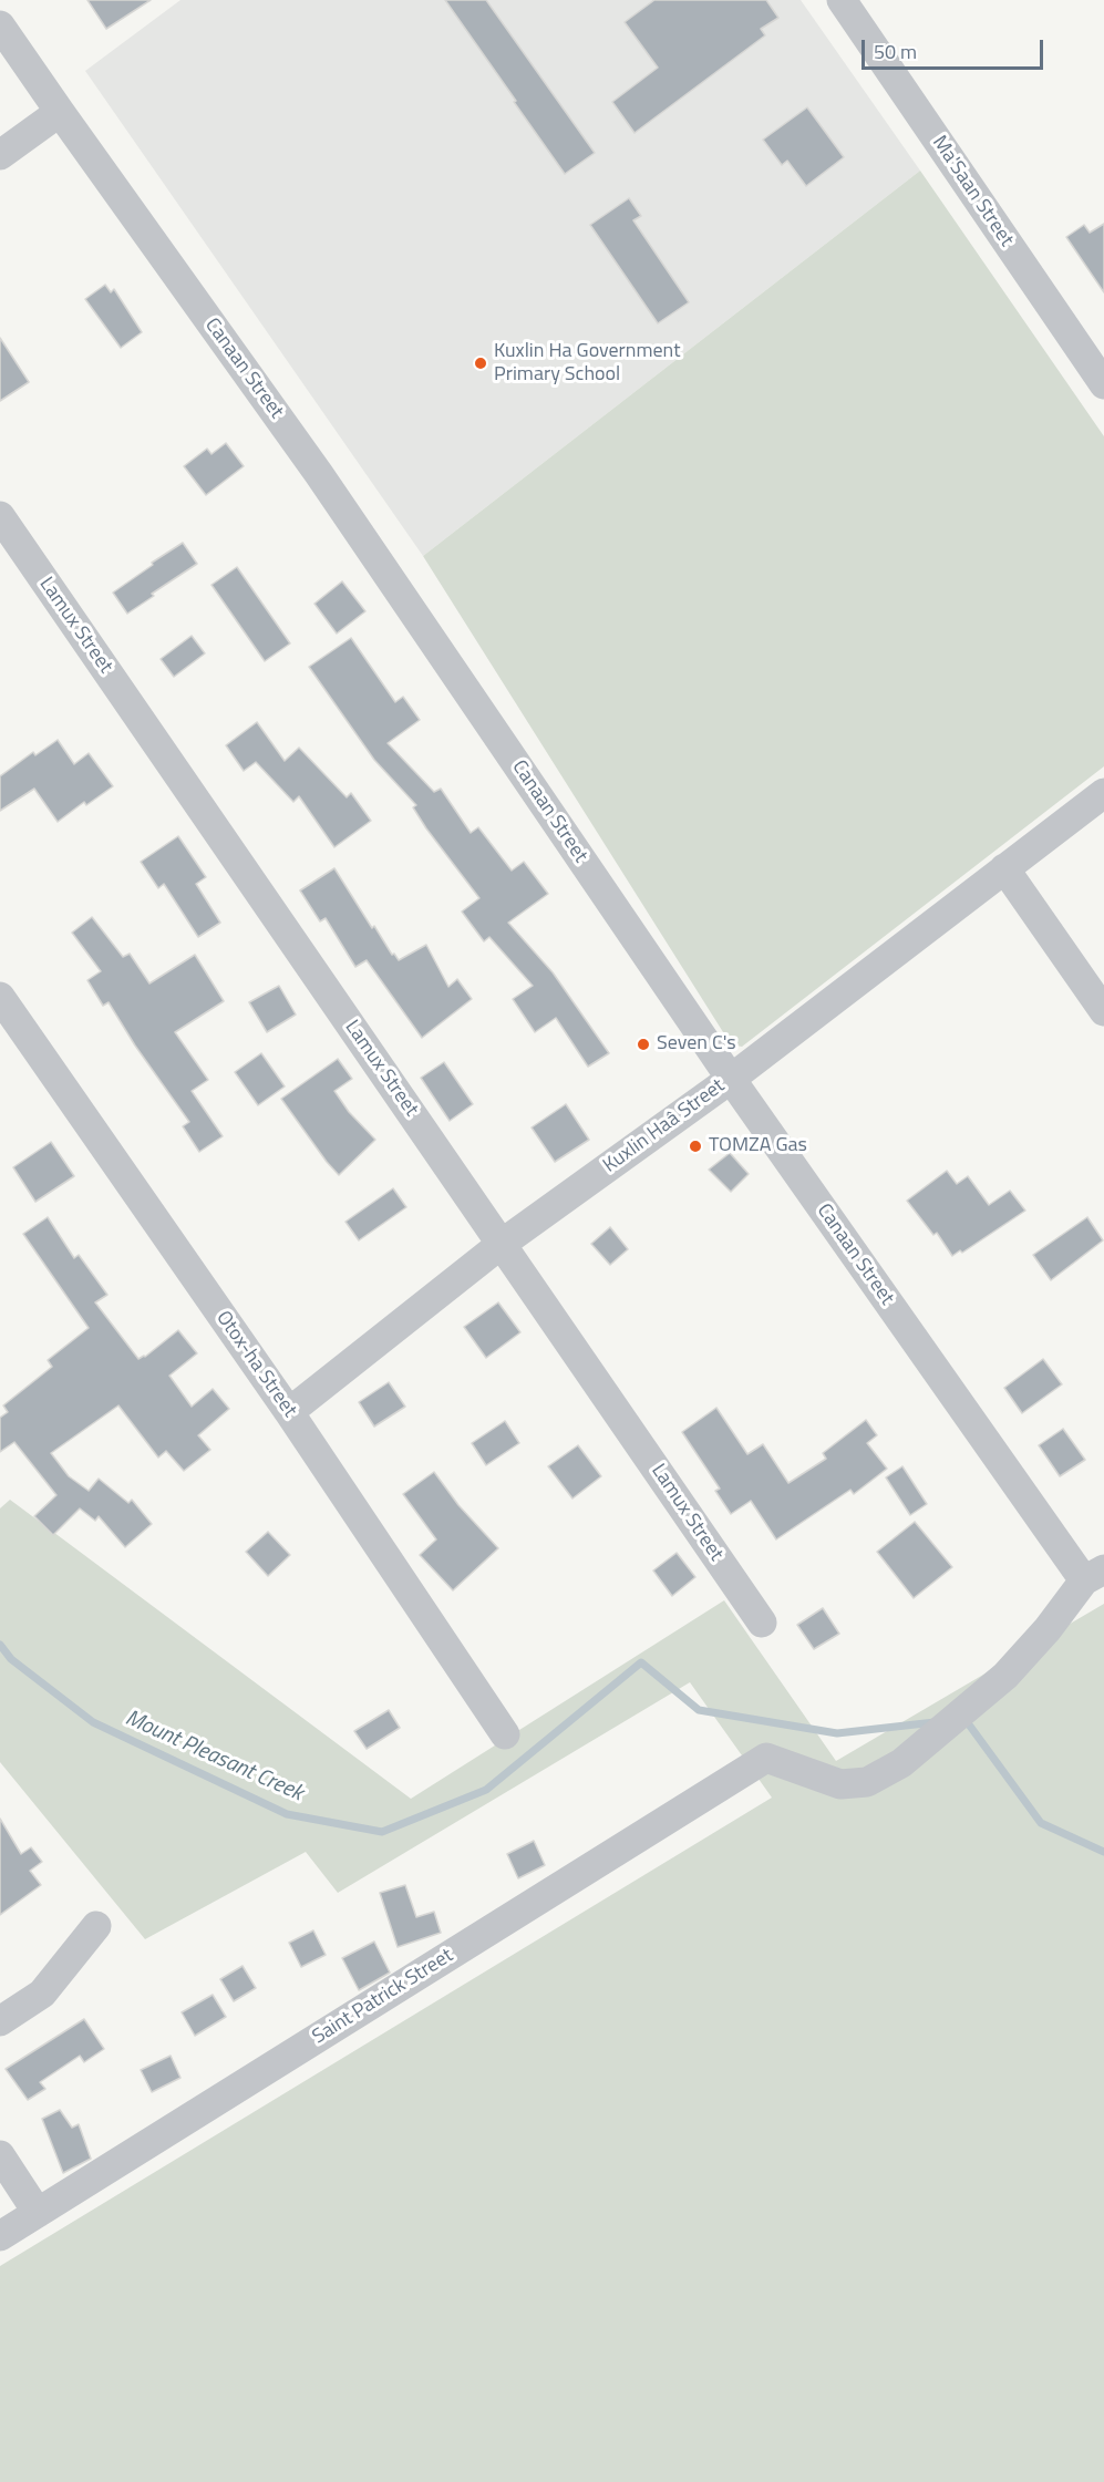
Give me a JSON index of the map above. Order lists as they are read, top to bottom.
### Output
{
  "streets": {
    "street": [
      "Ma'Saan Street",
      "Canaan Street",
      "Lamux Street",
      "Kuxlin Haâ Street",
      "Otox-ha Street",
      "Saint Patrick Street"
    ]
  },
  "crossings": [
    ["Canaan Street", "Kuxlin Haâ Street"],
    ["Canaan Street", "Saint Patrick Street"],
    ["Lamux Street", "Kuxlin Haâ Street"],
    ["Kuxlin Haâ Street", "Otox-ha Street"]
  ],
  "water": ["Mount Pleasant Creek"],
  "places": ["Kuxlin Ha Government Primary School", "Seven C's", "TOMZA Gas"],
  "scale_bar": "50 m"
}
